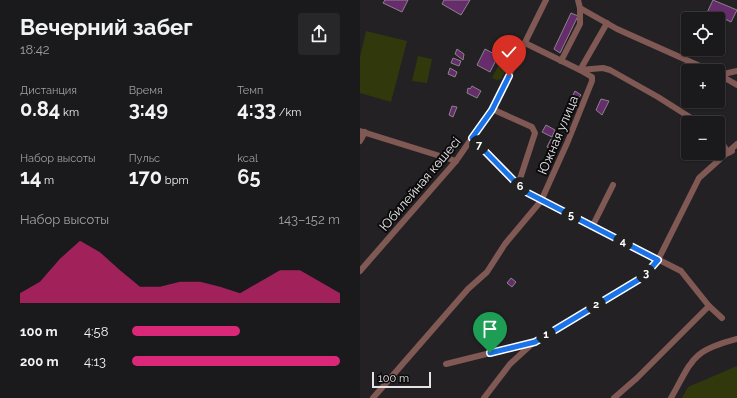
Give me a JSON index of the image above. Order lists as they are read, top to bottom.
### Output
{
  "streets": {
    "street": ["Южная улица", "Юбилейная көшесі"]
  },
  "scale_bar": "100 m",
  "page": {
    "heading": ["Вечерний забег", "18:42"],
    "map_buttons": ["+", "−"],
    "stats": [
      ["Дистанция", "0.84 km"],
      ["Время", "3:49"],
      ["Темп", "4:33 /km"],
      ["Набор высоты", "14 m"],
      ["Пульс", "170 bpm"],
      ["kcal", "65"]
    ],
    "pins": [
      "7",
      "6",
      "5",
      "4",
      "3",
      "2",
      "1"
    ],
    "chart": ["Набор высоты", "143–152 m"],
    "list": [
      {
        "name": "100 m",
        "note": "4:58"
      },
      {
        "name": "200 m",
        "note": "4:13"
      }
    ],
    "scale": "100 m"
  }
}
